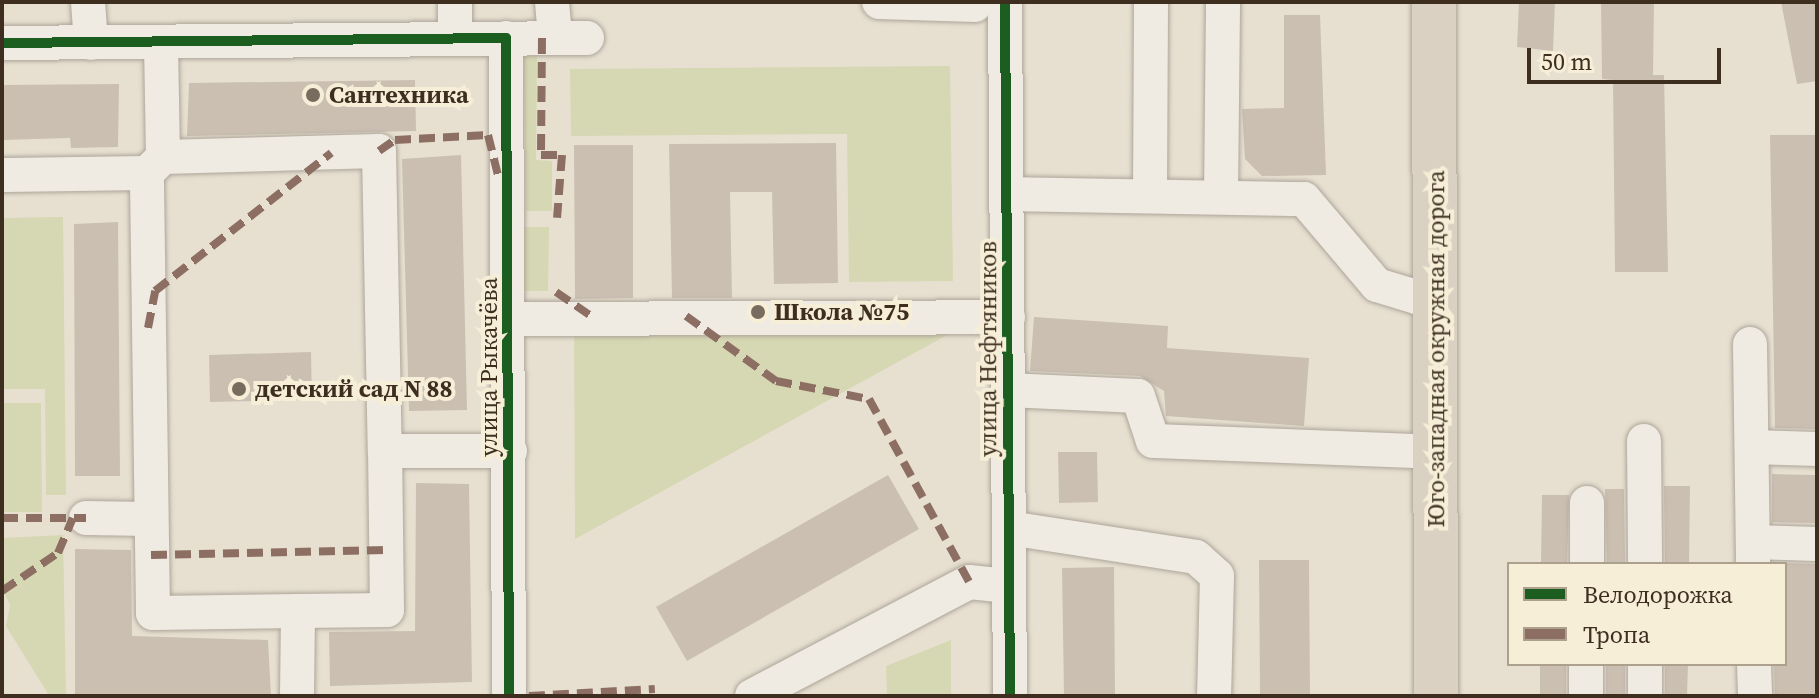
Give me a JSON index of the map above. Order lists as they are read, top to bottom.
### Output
{
  "streets": {
    "highway": ["Юго-западная окружная дорога"],
    "street": ["улица Нефтяников", "улица Рыкачёва"]
  },
  "places": ["Сантехника", "Школа №75", "детский сад N 88"],
  "legend": ["Велодорожка", "Тропа"],
  "scale_bar": "50 m"
}
